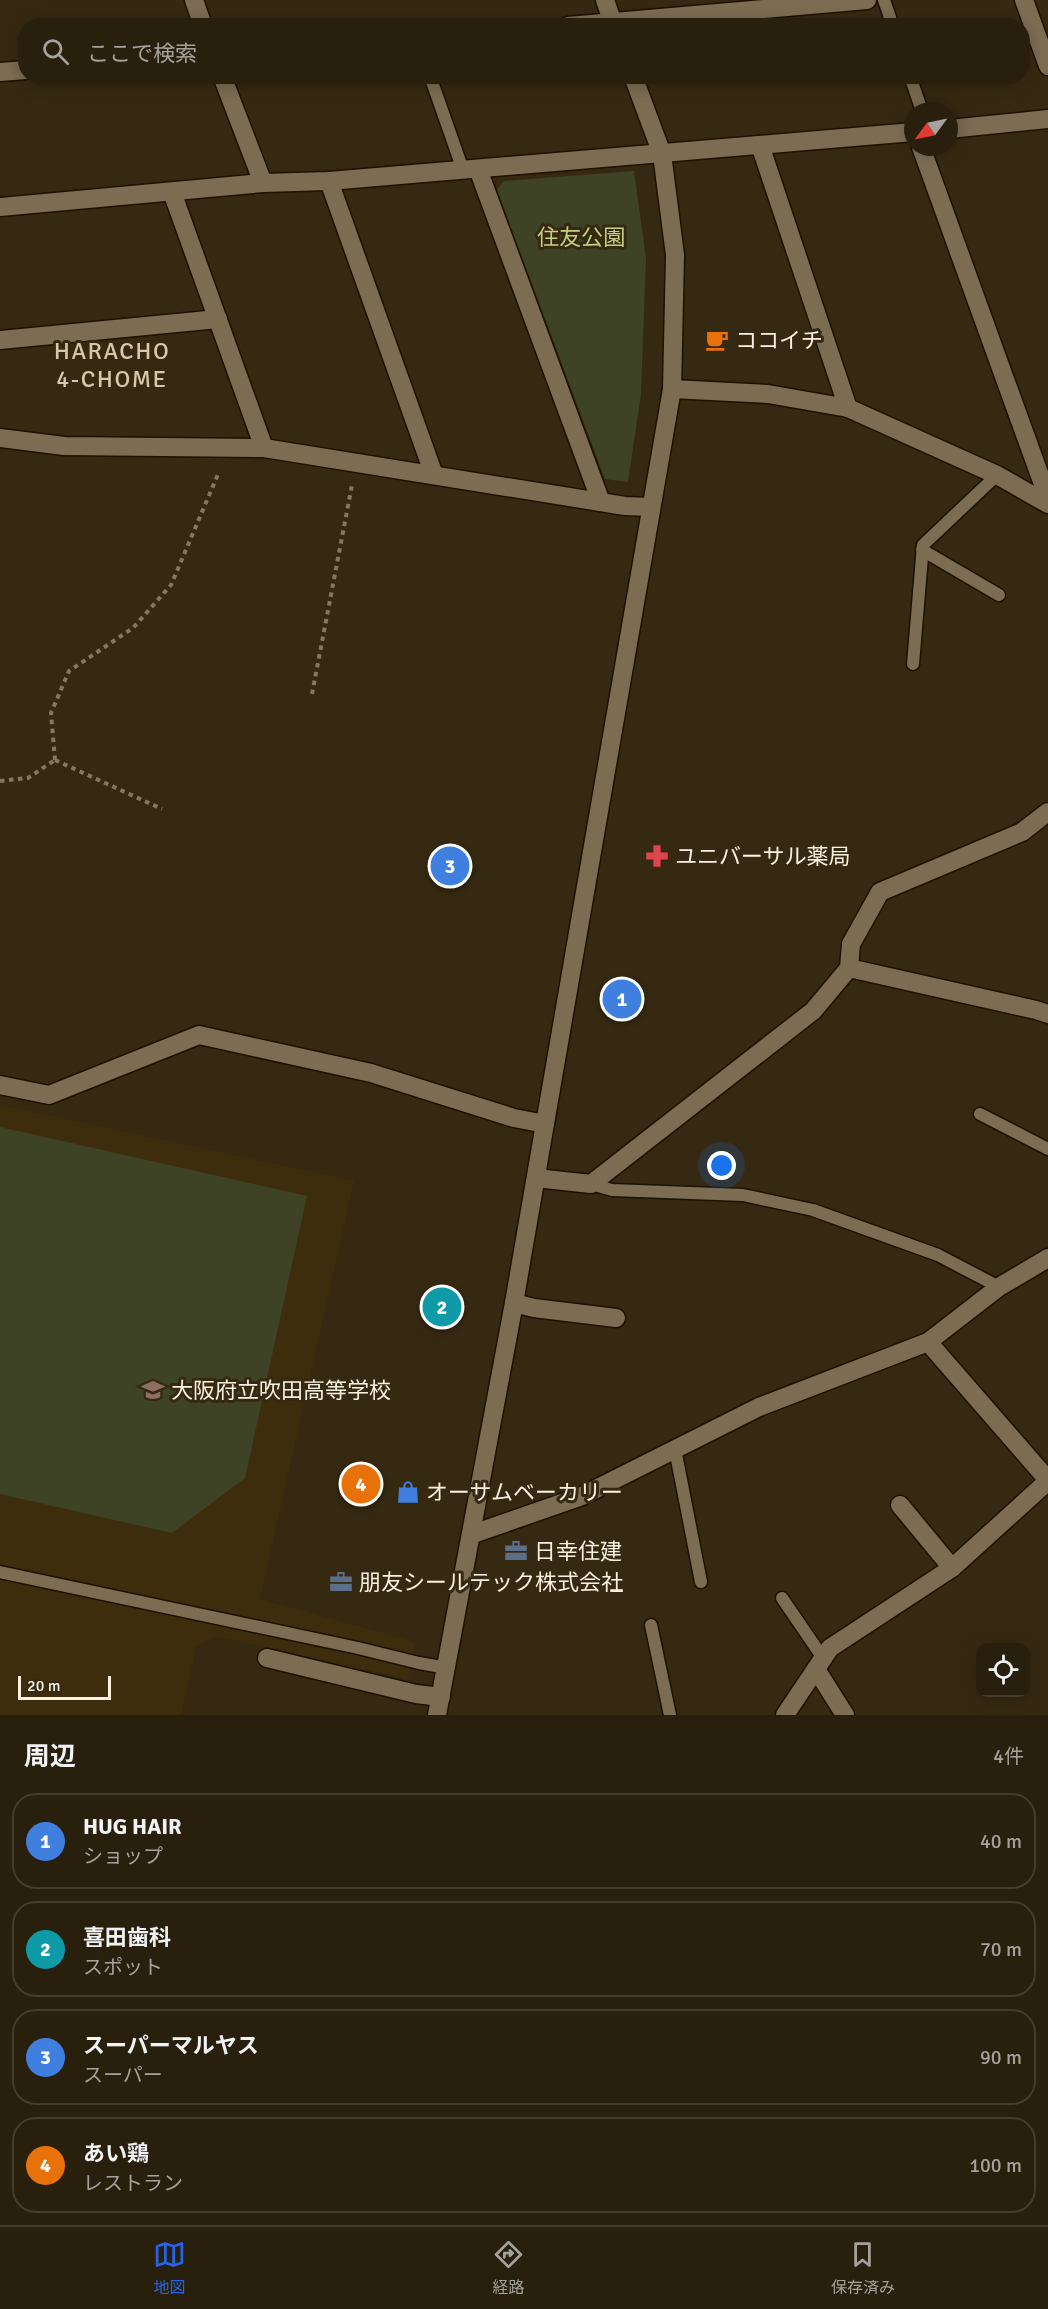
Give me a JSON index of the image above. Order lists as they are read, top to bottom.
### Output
{
  "districts": ["HARACHO 4-CHOME"],
  "parks": ["住友公園"],
  "places": {
    "cafe": ["ココイチ"],
    "pharmacy": ["ユニバーサル薬局"],
    "school or university": ["大阪府立吹田高等学校"],
    "shop": ["オーサムベーカリー"],
    "office": ["日幸住建", "朋友シールテック株式会社"]
  },
  "scale_bar": "20 m",
  "north": "bottom left",
  "page": {
    "search": "ここで検索",
    "pins": [
      "3",
      "1",
      "2",
      "4"
    ],
    "scale": "20 m",
    "heading": ["周辺", "4件"],
    "list": [
      {
        "mark": "1",
        "name": "HUG HAIR",
        "note": "ショップ",
        "value": "40 m"
      },
      {
        "mark": "2",
        "name": "喜田歯科",
        "note": "スポット",
        "value": "70 m"
      },
      {
        "mark": "3",
        "name": "スーパーマルヤス",
        "note": "スーパー",
        "value": "90 m"
      },
      {
        "mark": "4",
        "name": "あい鶏",
        "note": "レストラン",
        "value": "100 m"
      }
    ],
    "nav": ["地図", "経路", "保存済み"]
  }
}
